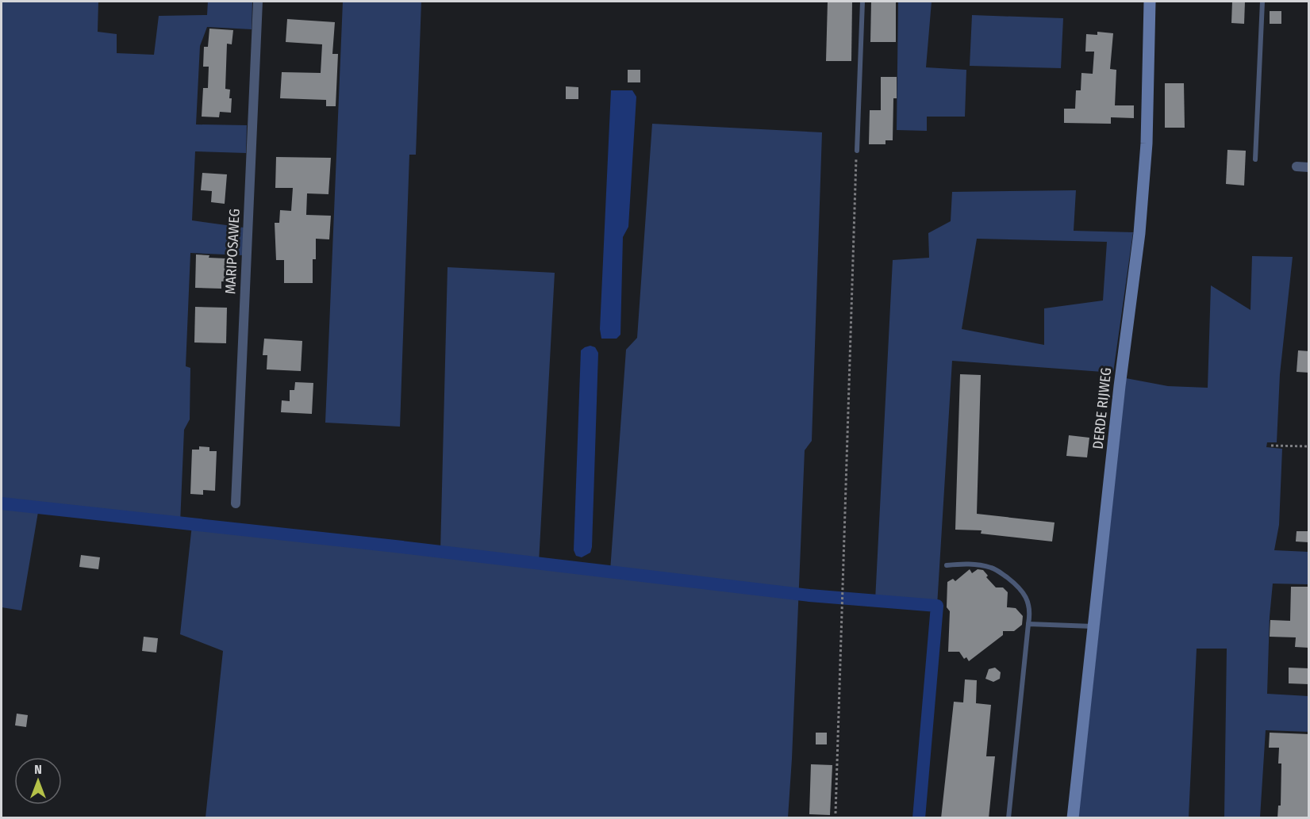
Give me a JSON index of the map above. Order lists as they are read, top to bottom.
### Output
{
  "streets": {
    "street": ["MARIPOSAWEG", "DERDE RIJWEG"]
  },
  "north": "top"
}
